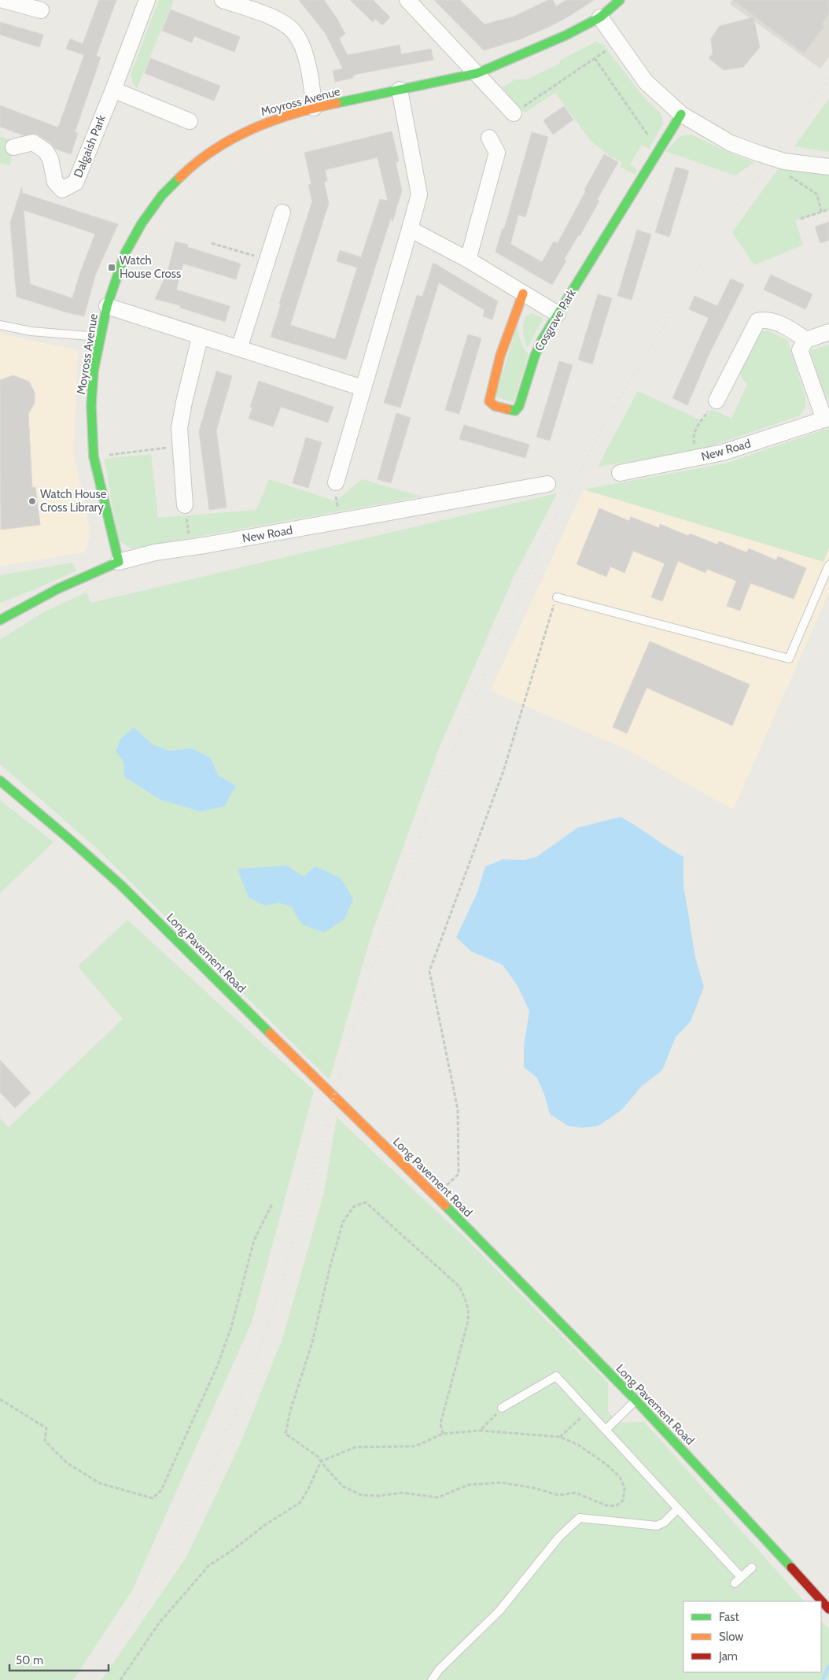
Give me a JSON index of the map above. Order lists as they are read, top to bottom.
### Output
{
  "streets": {
    "street": [
      "Moyross Avenue",
      "Dalgaish Park",
      "Cosgrave Park",
      "New Road",
      "Long Pavement Road"
    ]
  },
  "crossings": [
    ["Moyross Avenue", "New Road"]
  ],
  "places": {
    "transit": ["Watch House Cross"],
    "other": ["Watch House Cross Library"]
  },
  "legend": ["Fast", "Slow", "Jam"],
  "scale_bar": "50 m"
}
